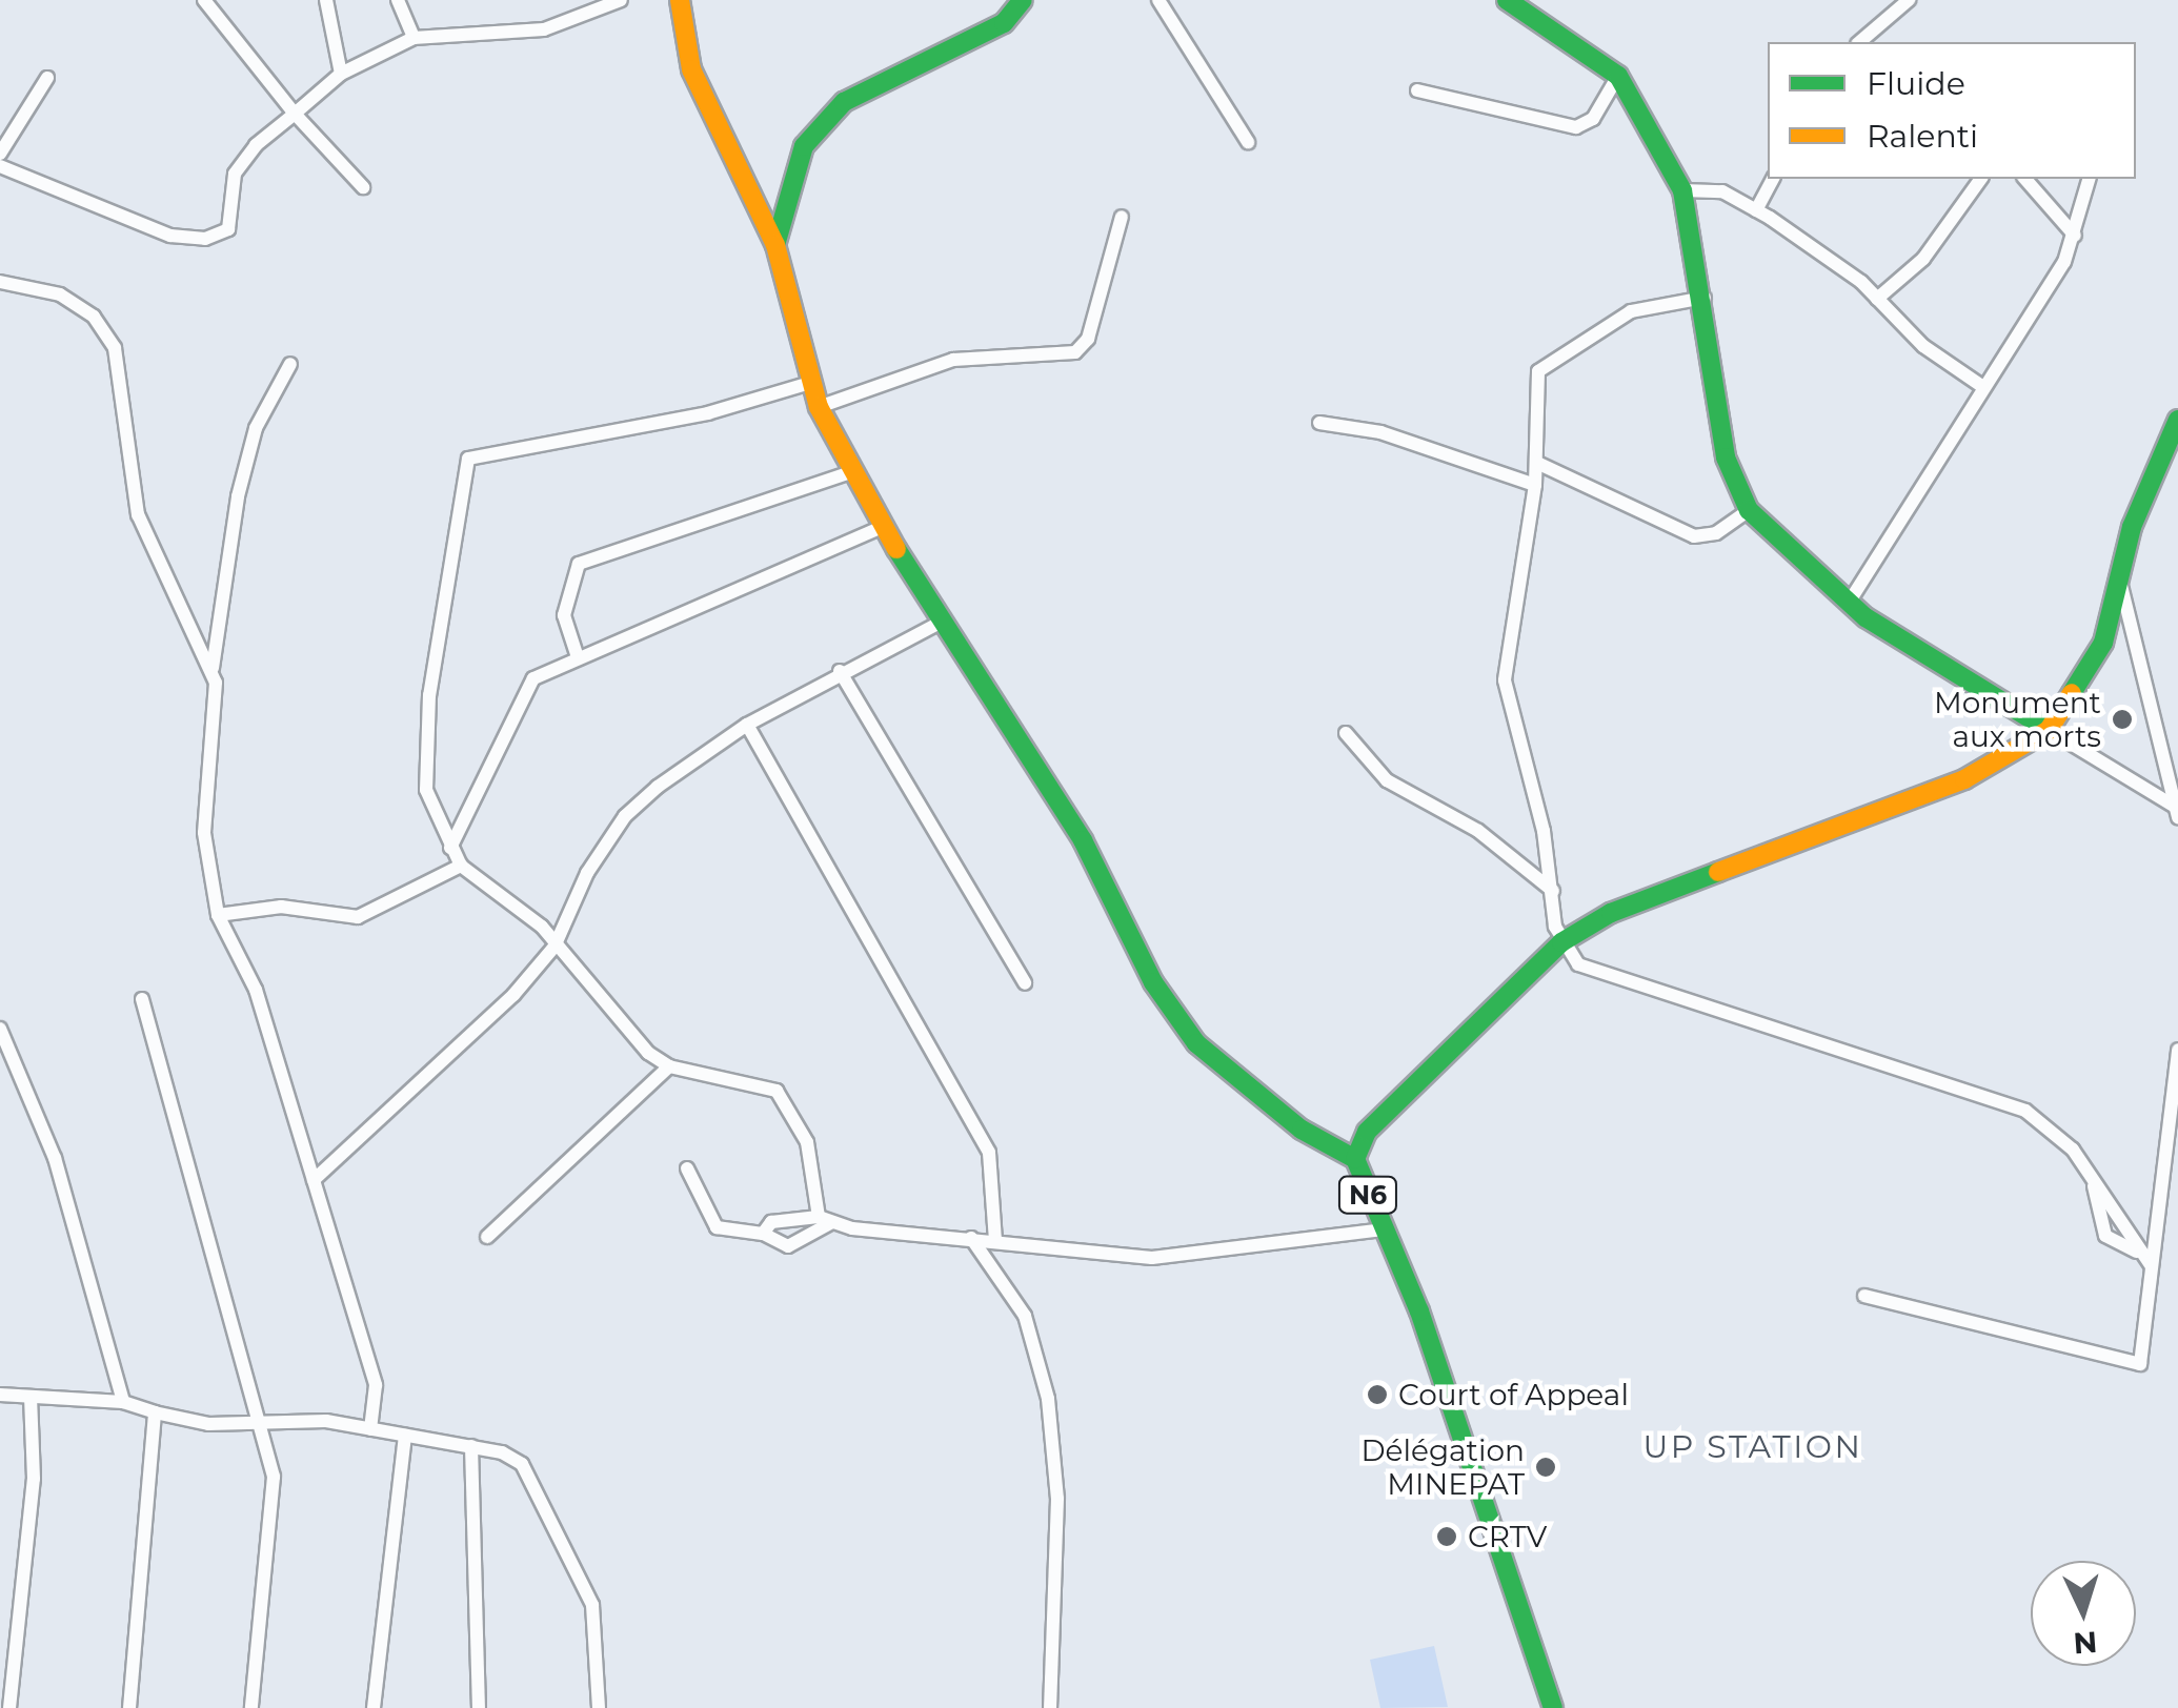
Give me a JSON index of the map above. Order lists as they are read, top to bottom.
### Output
{
  "streets": {
    "main road": ["N6"]
  },
  "districts": ["UP STATION"],
  "places": [
    "Monument aux morts",
    "Court of Appeal",
    "Délégation MINEPAT",
    "CRTV"
  ],
  "legend": ["Fluide", "Ralenti"],
  "north": "bottom"
}
